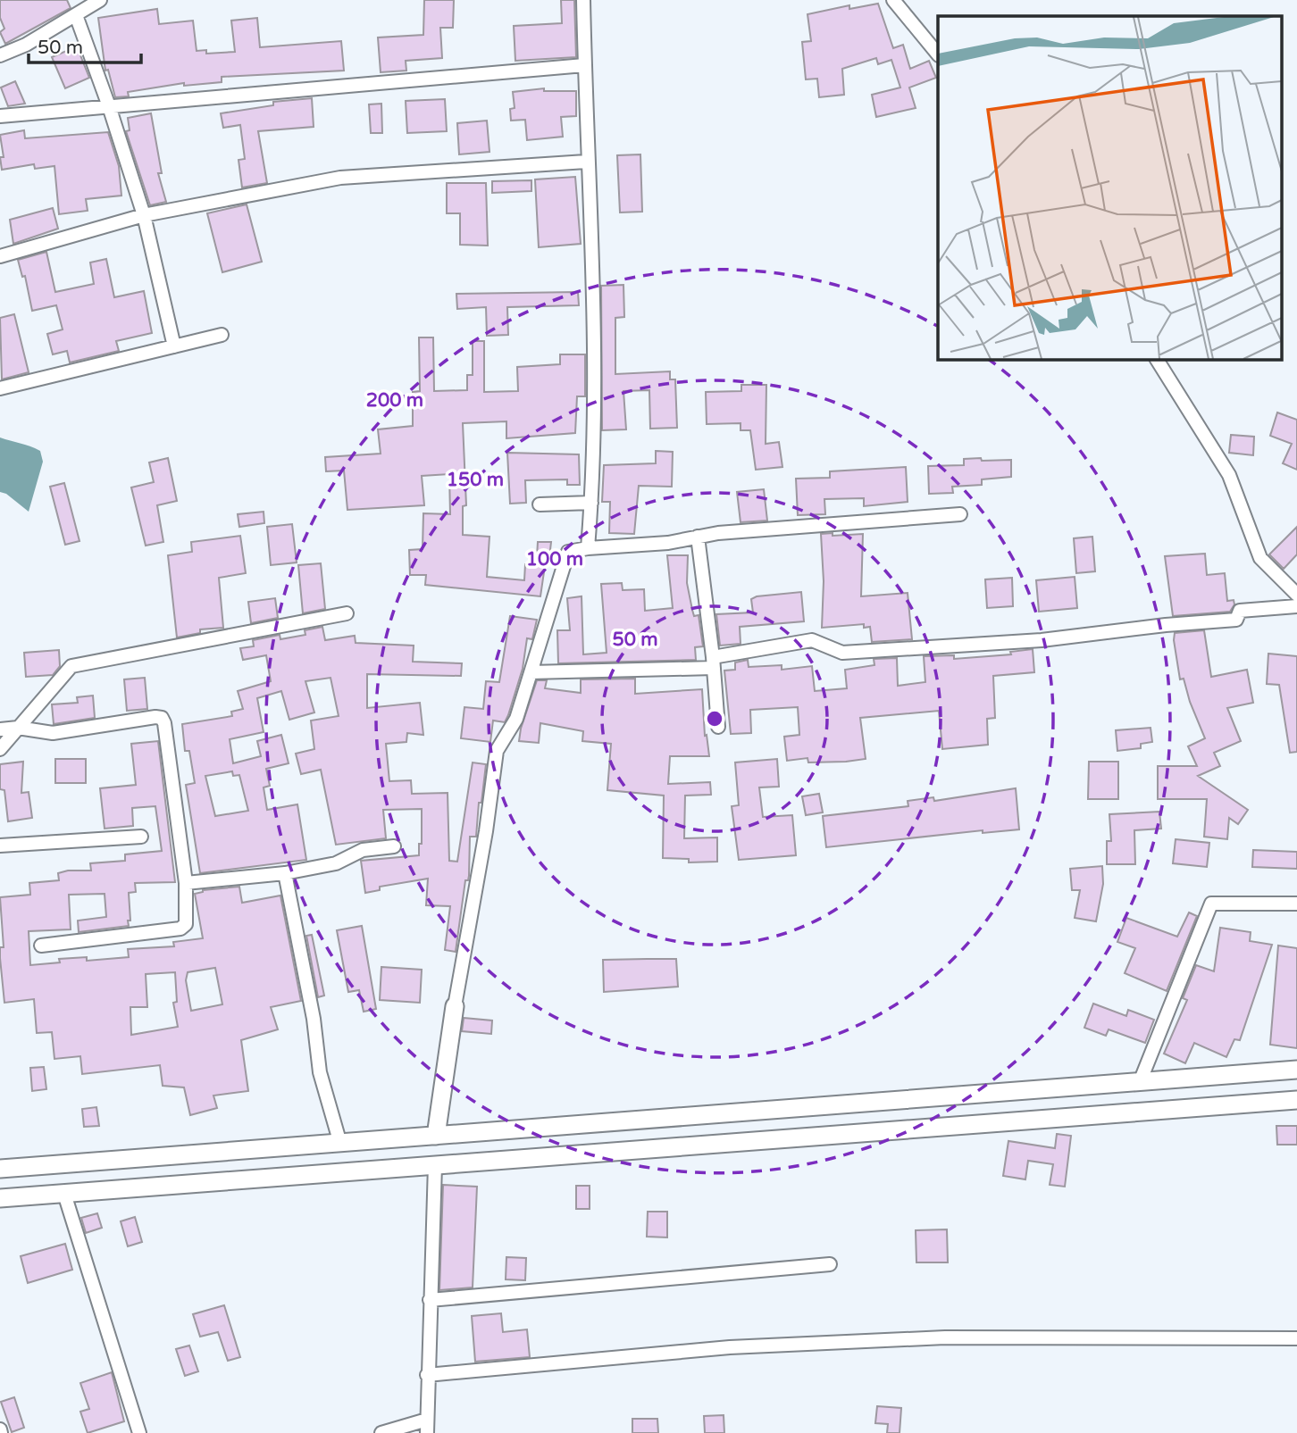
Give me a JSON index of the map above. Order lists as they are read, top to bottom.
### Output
{
  "scale_bar": "50 m",
  "rings": [
    "200 m",
    "150 m",
    "100 m",
    "50 m"
  ]
}
